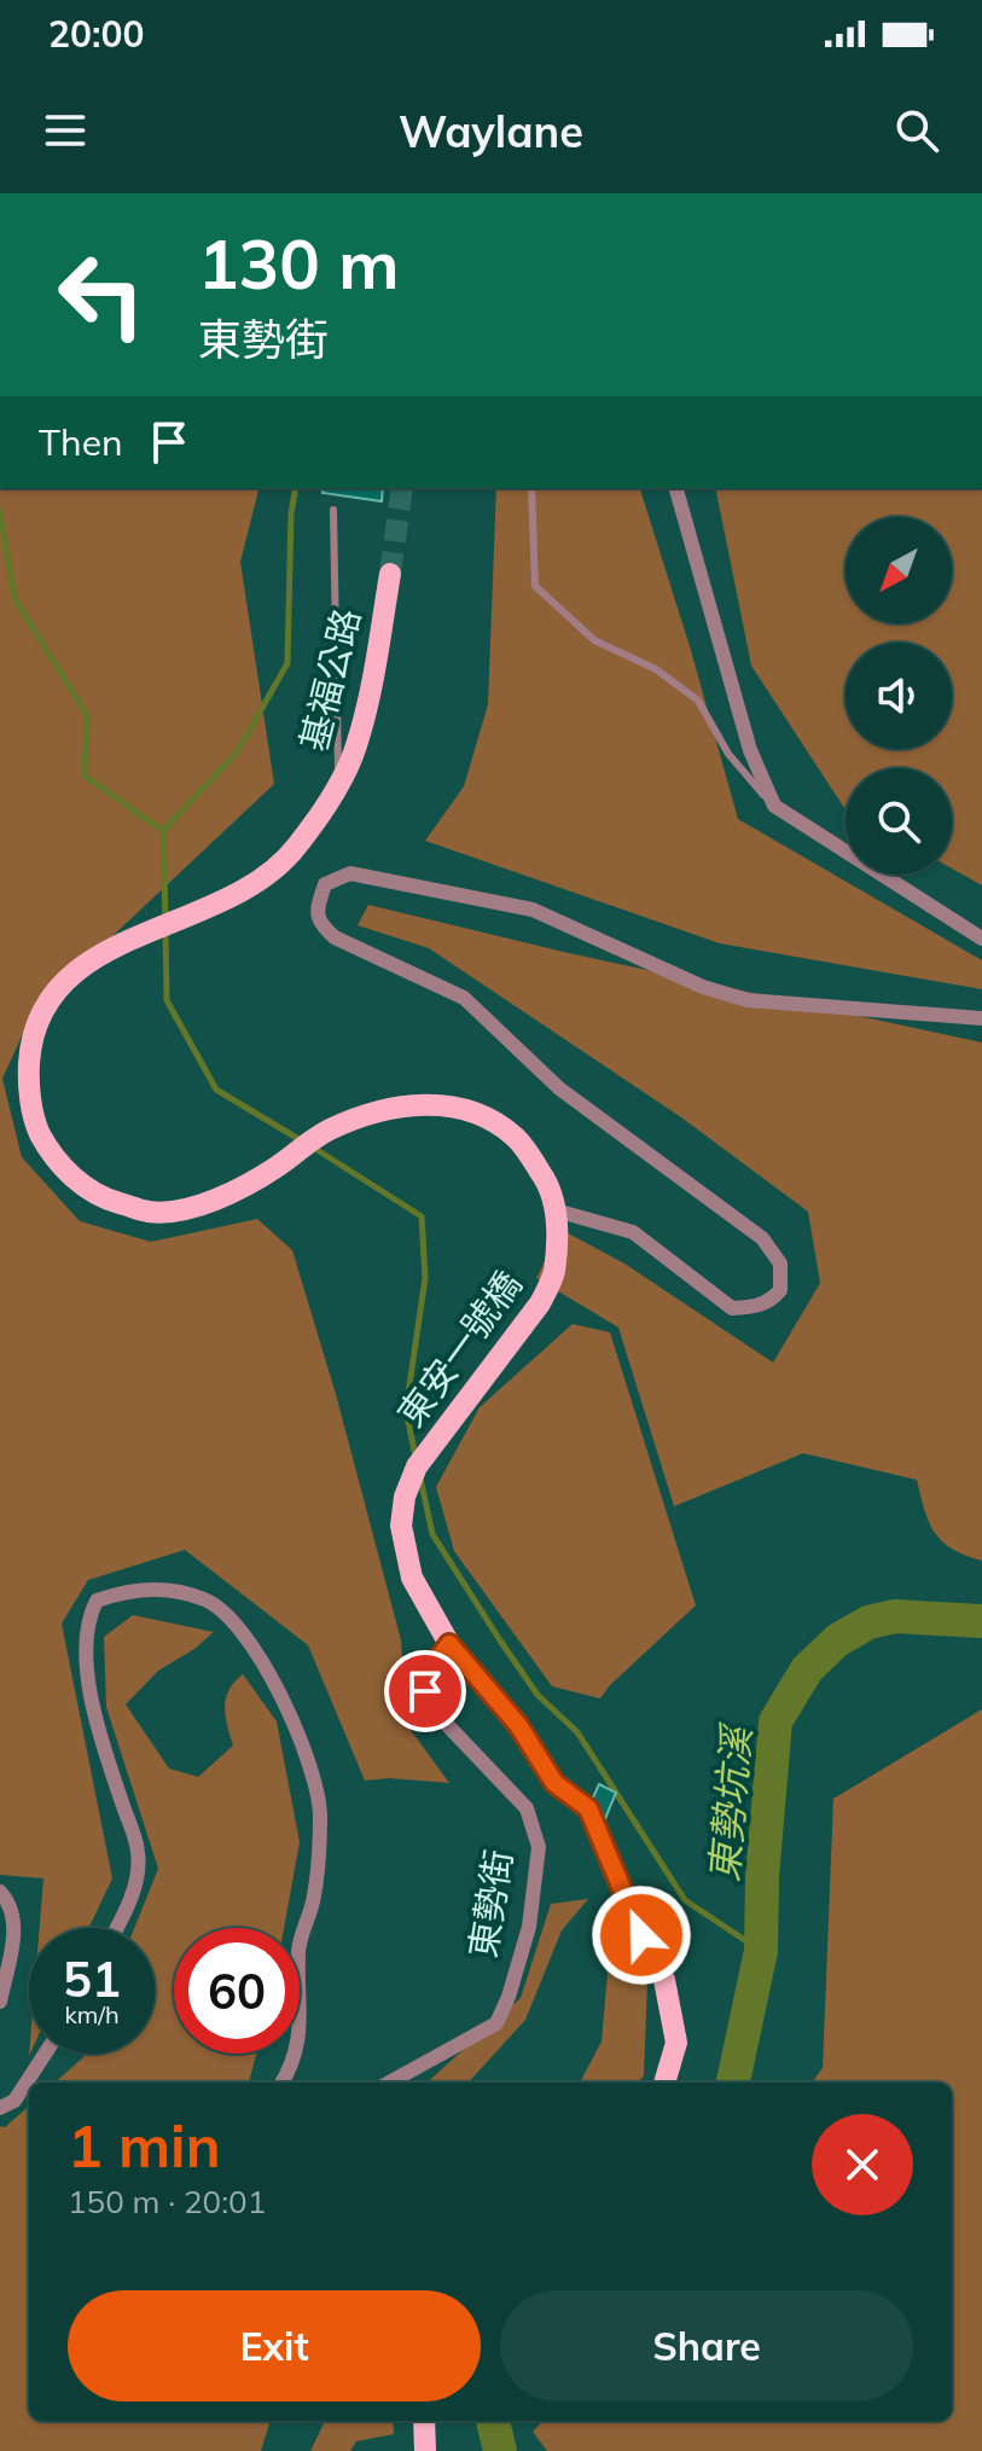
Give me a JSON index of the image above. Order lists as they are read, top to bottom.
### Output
{
  "streets": {
    "main road": ["基福公路", "東安一號橋"],
    "street": ["東勢街"]
  },
  "crossings": [
    ["基福公路", "東安一號橋"],
    ["東安一號橋", "東勢街"]
  ],
  "water": ["東勢坑溪"],
  "north": "bottom left",
  "page": {
    "status": "20:00",
    "header": "Waylane",
    "turn": ["130 m", "東勢街"],
    "then": "Then",
    "speed": "51 km/h",
    "limit": "60",
    "heading": ["1 min", "150 m · 20:01"],
    "buttons": ["Exit", "Share"]
  }
}
